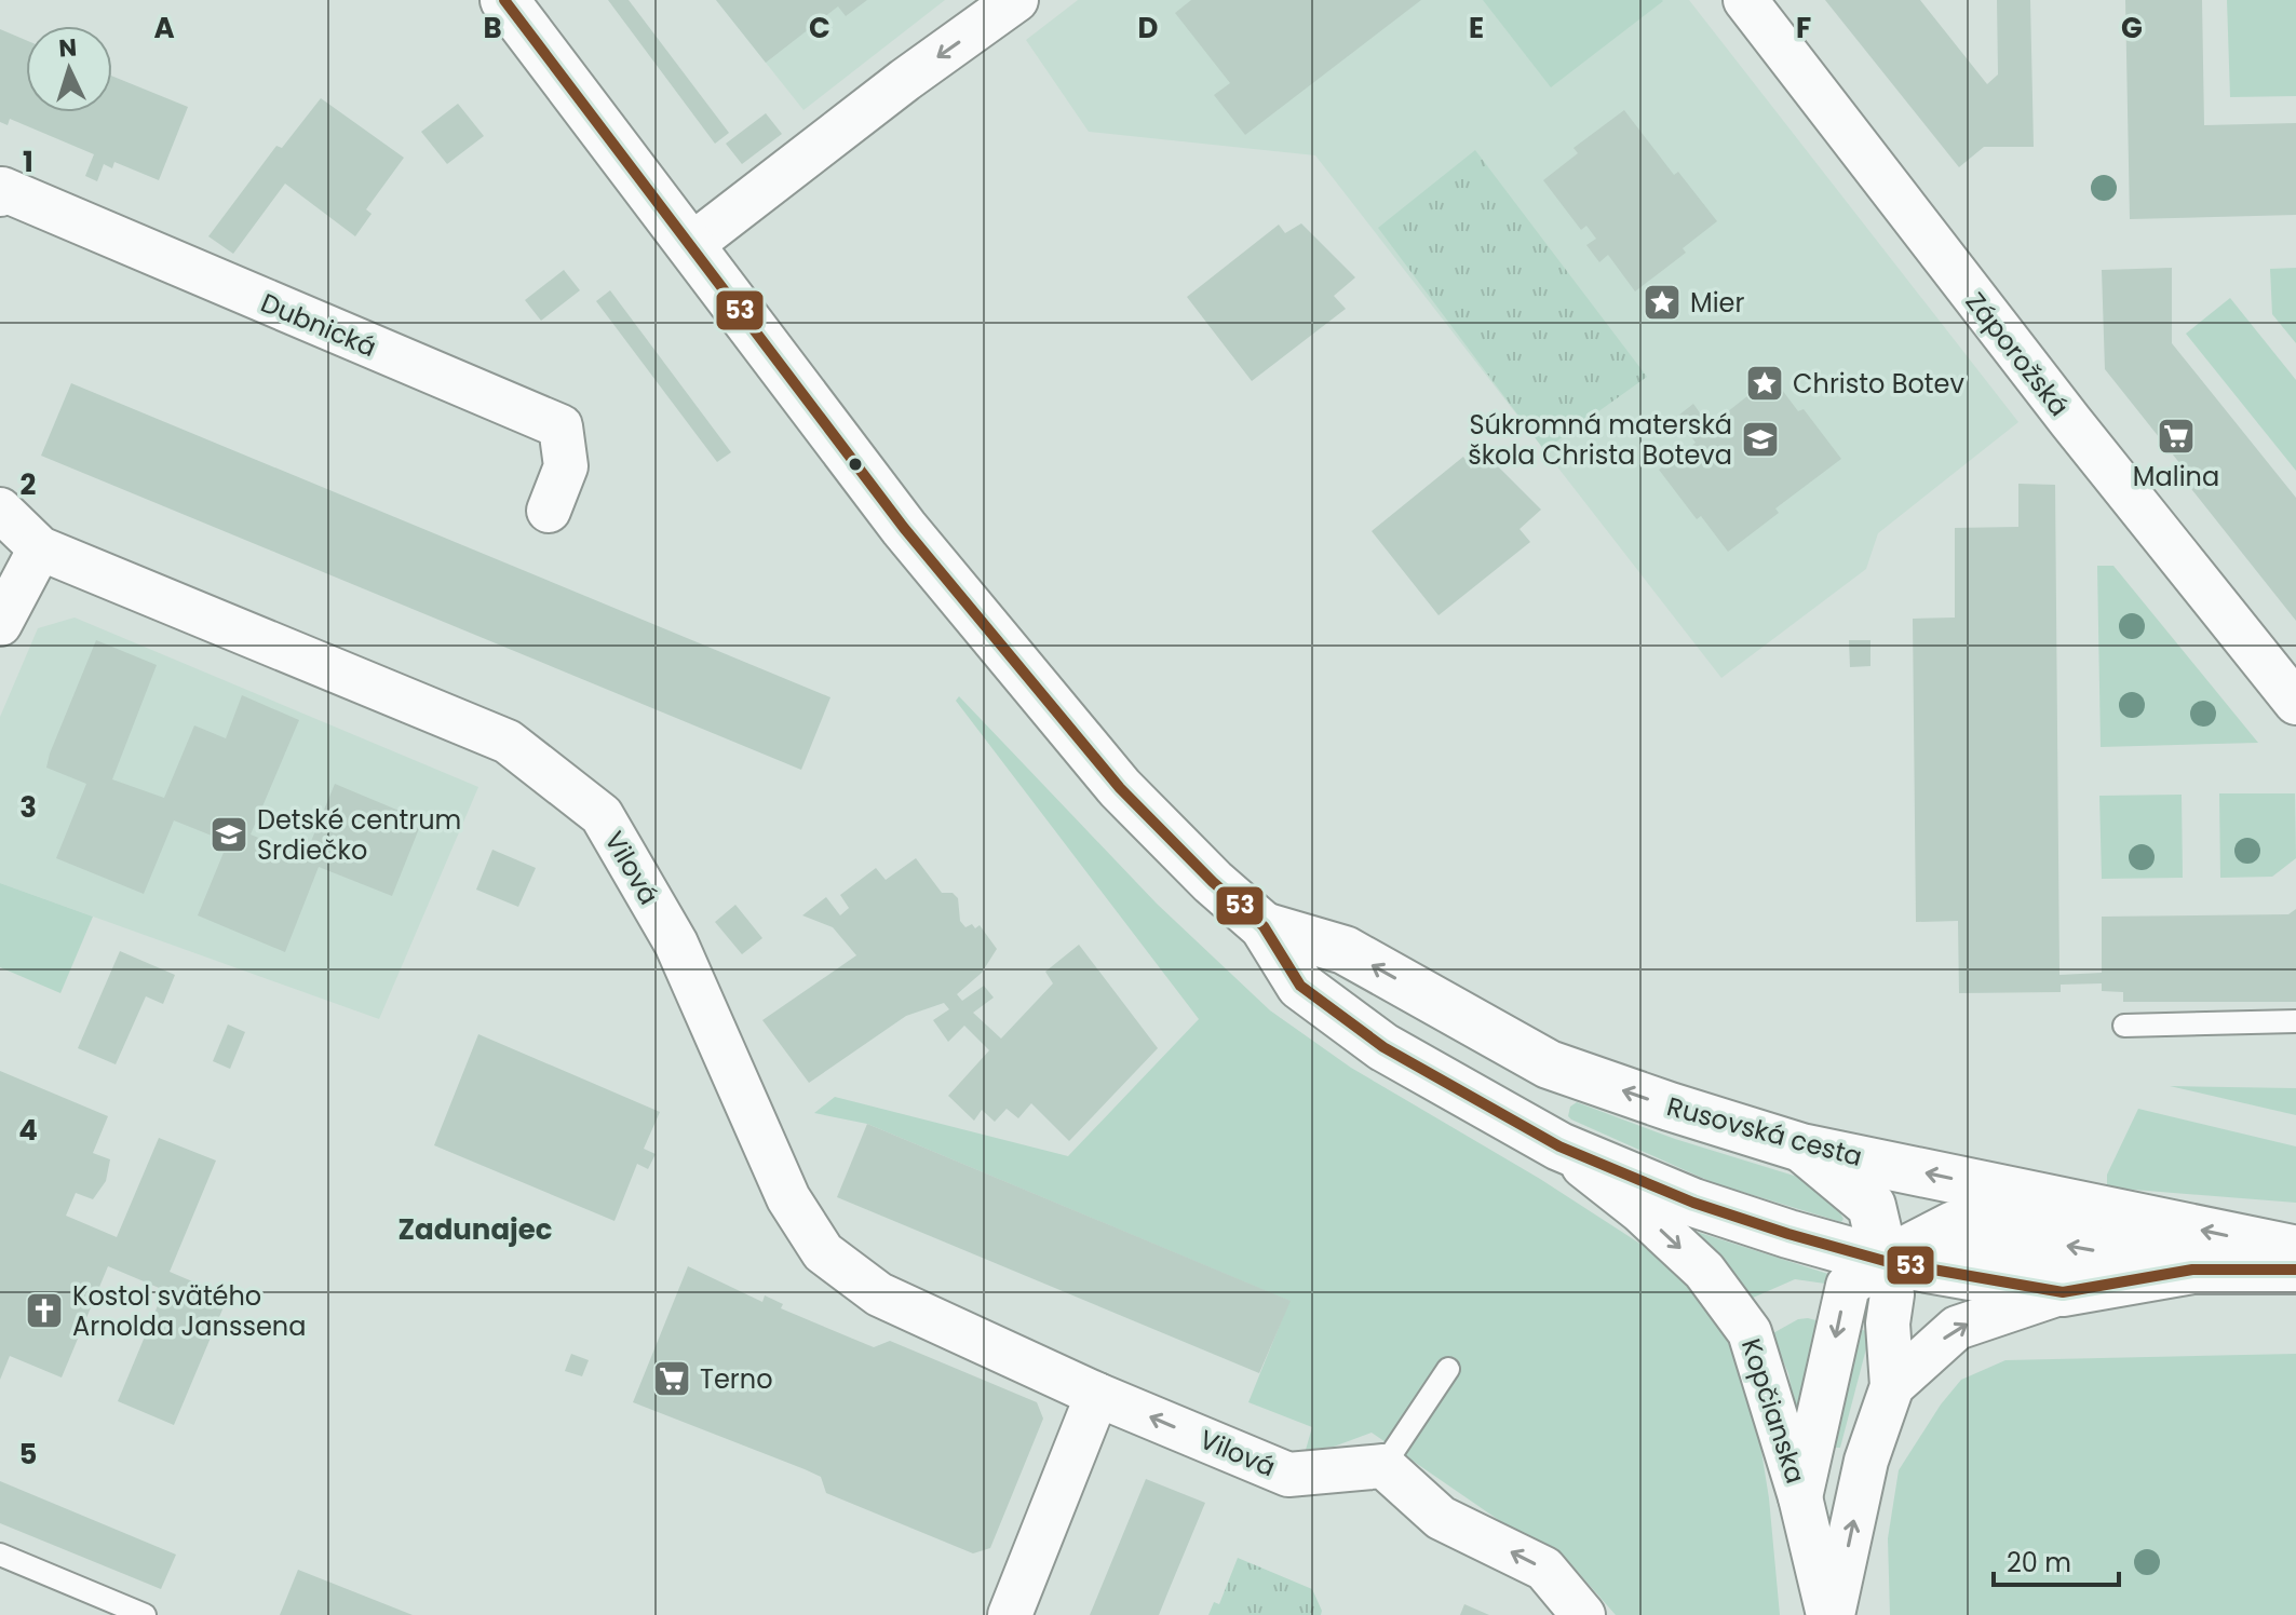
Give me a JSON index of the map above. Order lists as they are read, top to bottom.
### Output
{
  "streets": {
    "street": [
      "Dubnická",
      "Záporožská",
      "Vilová",
      "Rusovská cesta",
      "Kopčianska"
    ]
  },
  "crossings": [
    ["Rusovská cesta", "Kopčianska"]
  ],
  "districts": ["Zadunajec"],
  "places": {
    "place": ["Mier", "Christo Botev"],
    "supermarket": ["Malina", "Terno"],
    "school or university": ["Súkromná materská škola Christa Boteva", "Detské centrum Srdiečko"],
    "church": ["Kostol svätého Arnolda Janssena"]
  },
  "lines": ["transit line 53"],
  "scale_bar": "20 m",
  "north": "top",
  "grid": {
    "columns": [
      "A",
      "B",
      "C",
      "D",
      "E",
      "F",
      "G"
    ],
    "rows": [
      "1",
      "2",
      "3",
      "4",
      "5"
    ]
  }
}
